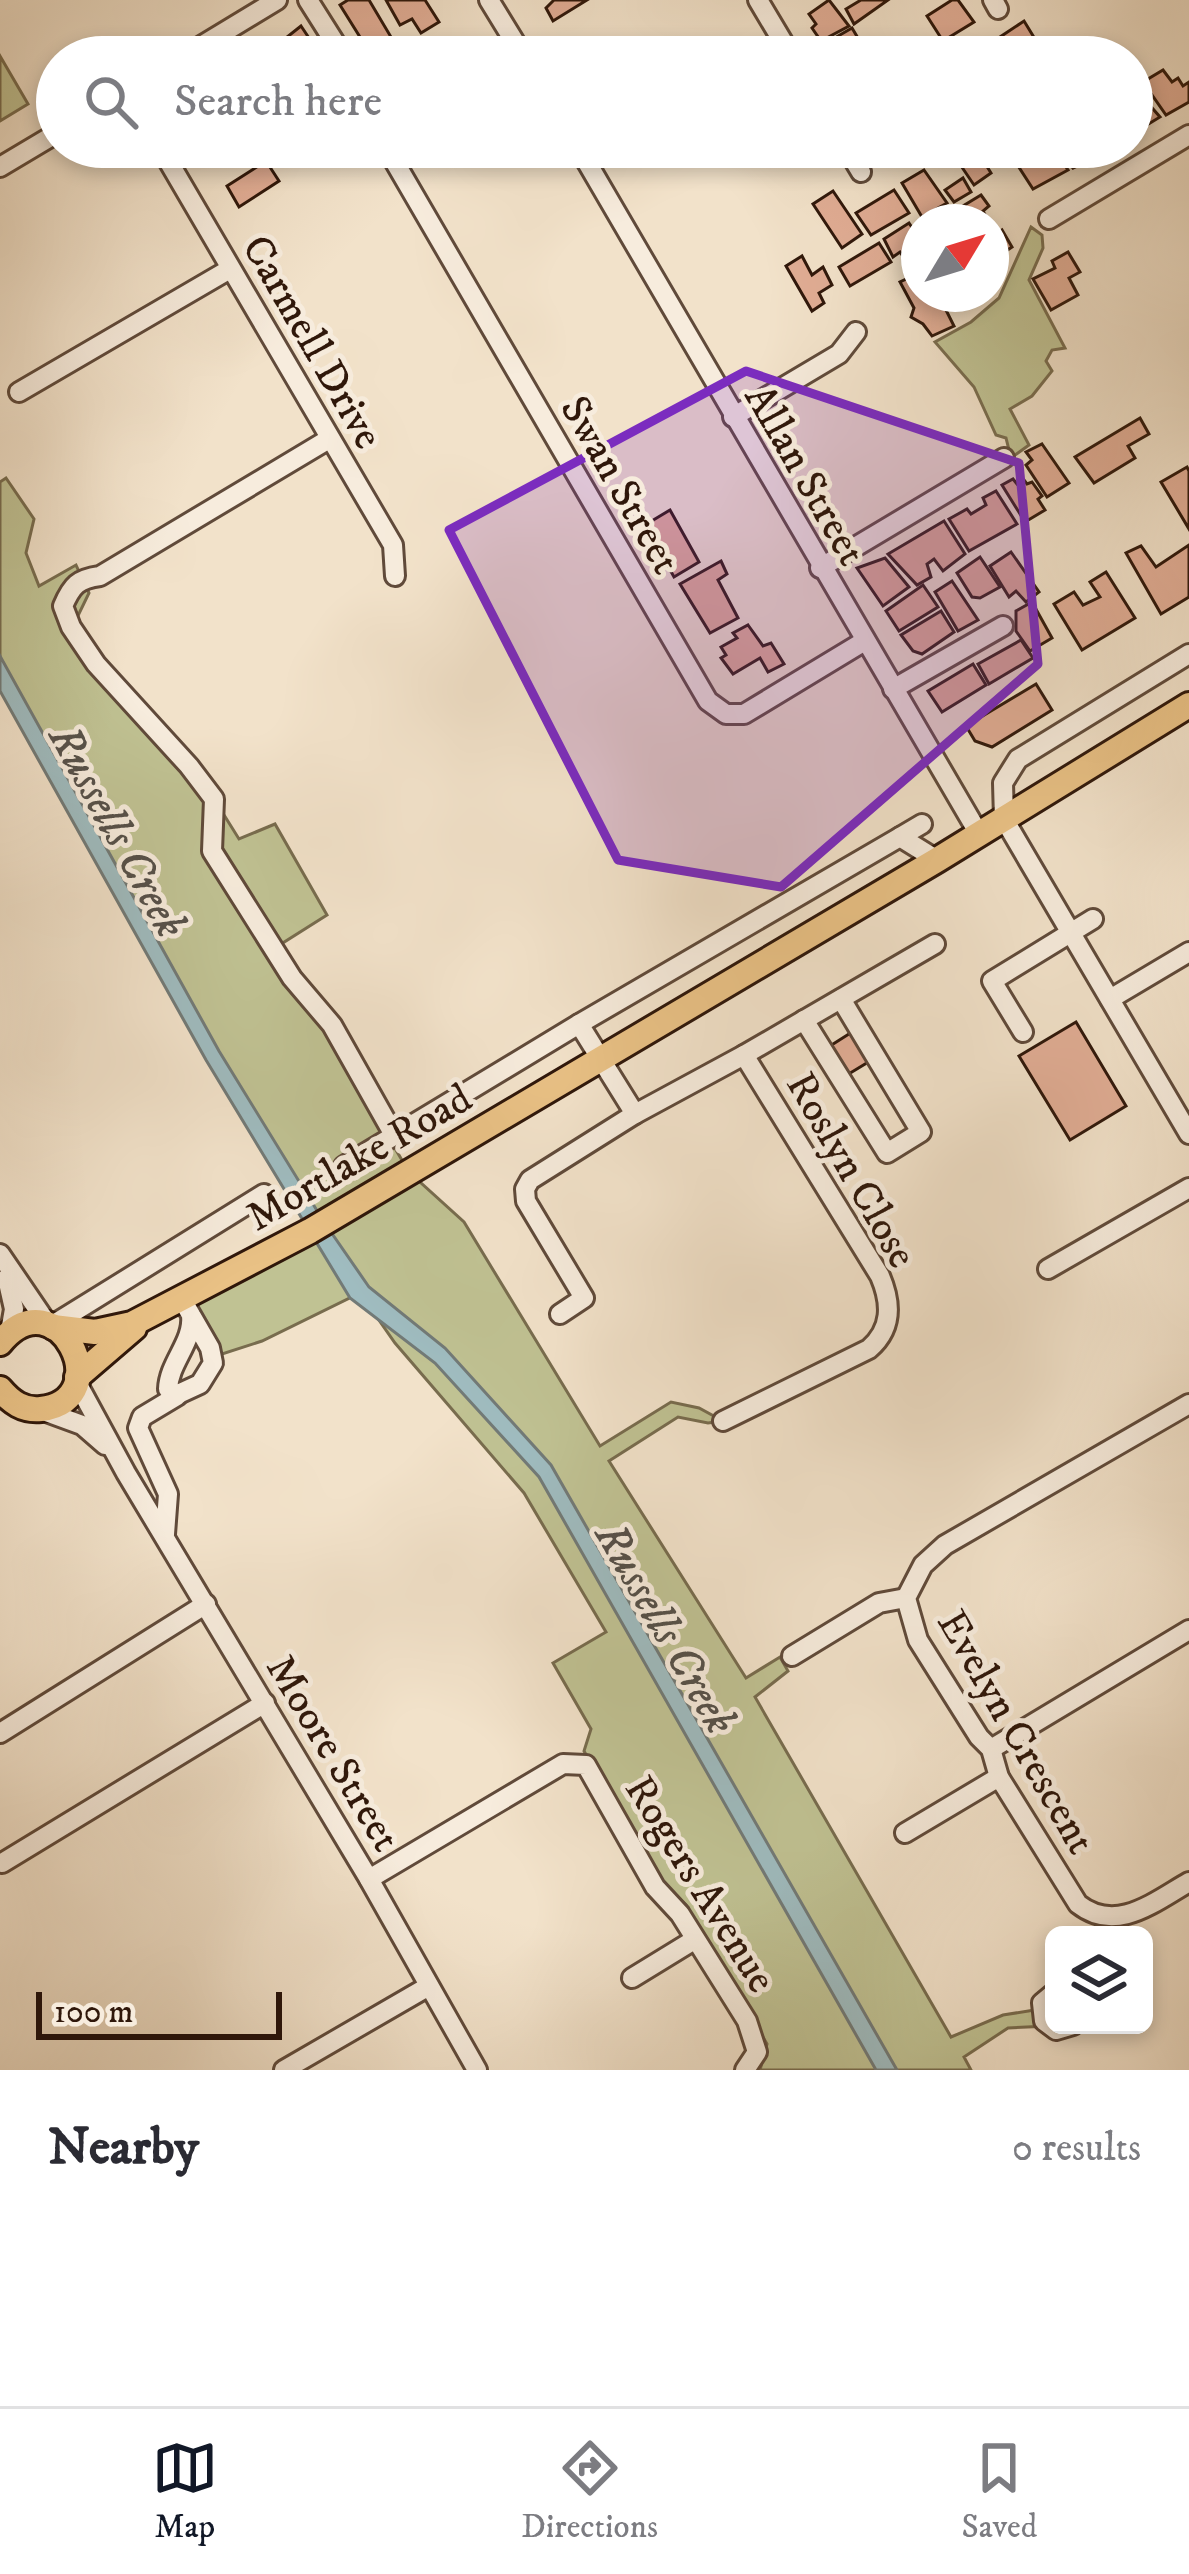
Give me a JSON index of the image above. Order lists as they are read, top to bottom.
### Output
{
  "streets": {
    "main road": ["Mortlake Road"],
    "street": [
      "Carmell Drive",
      "Allan Street",
      "Swan Street",
      "Roslyn Close",
      "Evelyn Crescent",
      "Moore Street",
      "Rogers Avenue"
    ]
  },
  "crossings": [
    ["Allan Street", "Swan Street"],
    ["Allan Street", "Mortlake Road"],
    ["Mortlake Road", "Moore Street"],
    ["Moore Street", "Rogers Avenue"]
  ],
  "water": ["Russells Creek"],
  "scale_bar": "100 m",
  "north": "top right",
  "page": {
    "search": "Search here",
    "scale": "100 m",
    "heading": ["Nearby", "0 results"],
    "nav": ["Map", "Directions", "Saved"]
  }
}
